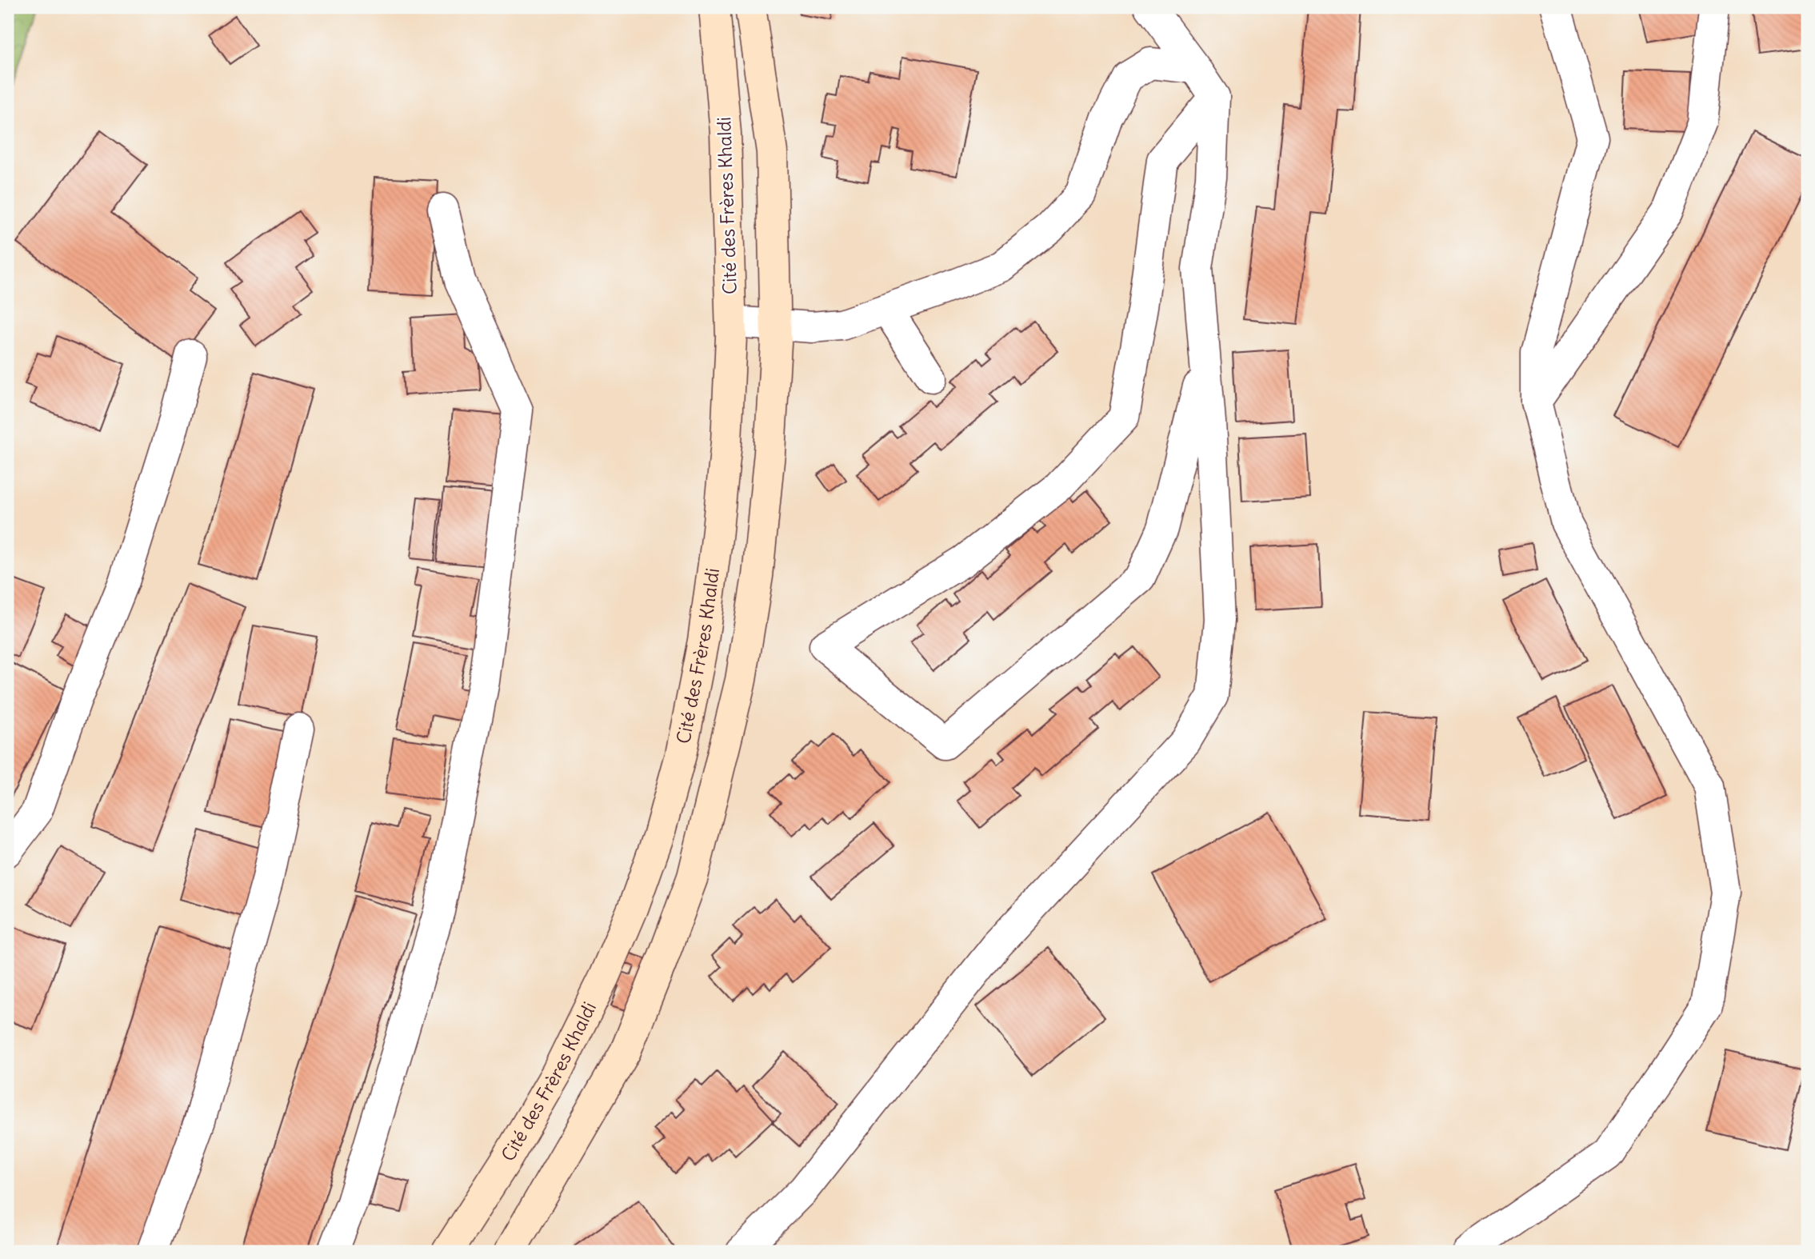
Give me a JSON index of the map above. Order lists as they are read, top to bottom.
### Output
{
  "streets": {
    "main road": ["Cité des Frères Khaldi"]
  }
}
